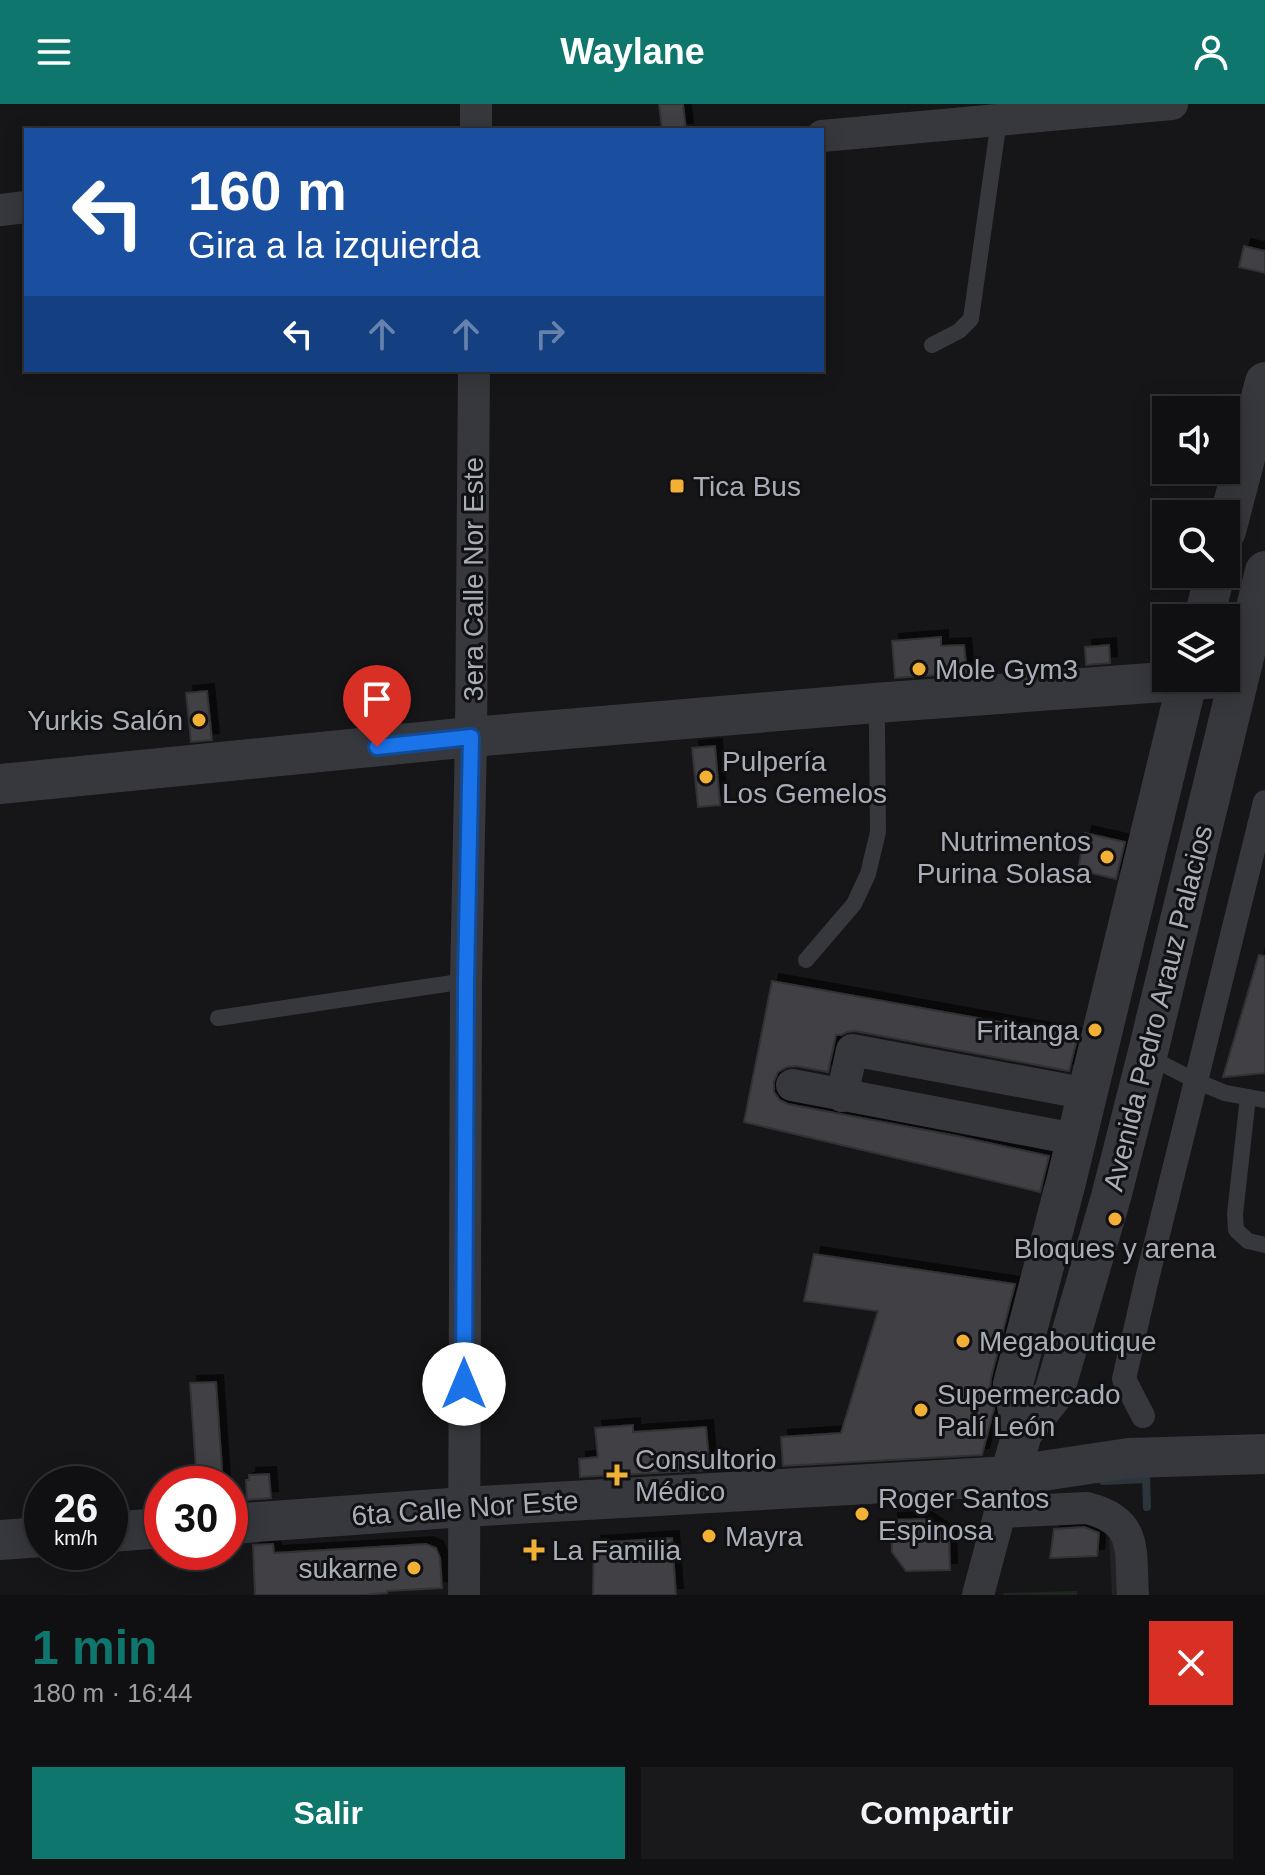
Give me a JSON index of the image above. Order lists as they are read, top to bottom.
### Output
{
  "streets": {
    "street": ["3era Calle Nor Este", "Avenida Pedro Arauz Palacios", "6ta Calle Nor Este"]
  },
  "crossings": [
    ["3era Calle Nor Este", "6ta Calle Nor Este"],
    ["Avenida Pedro Arauz Palacios", "6ta Calle Nor Este"]
  ],
  "places": {
    "transit": ["Tica Bus"],
    "other": [
      "Mole Gym3",
      "Yurkis Salón",
      "Pulpería Los Gemelos",
      "Nutrimentos Purina Solasa",
      "Fritanga",
      "Bloques y arena",
      "Megaboutique",
      "Supermercado Palí León",
      "Roger Santos Espinosa",
      "Mayra",
      "sukarne"
    ],
    "health": ["Consultorio Médico", "La Familia"]
  },
  "page": {
    "header": "Waylane",
    "turn": ["160 m", "Gira a la izquierda"],
    "speed": "26 km/h",
    "limit": "30",
    "heading": ["1 min", "180 m · 16:44"],
    "buttons": ["Salir", "Compartir"]
  }
}
